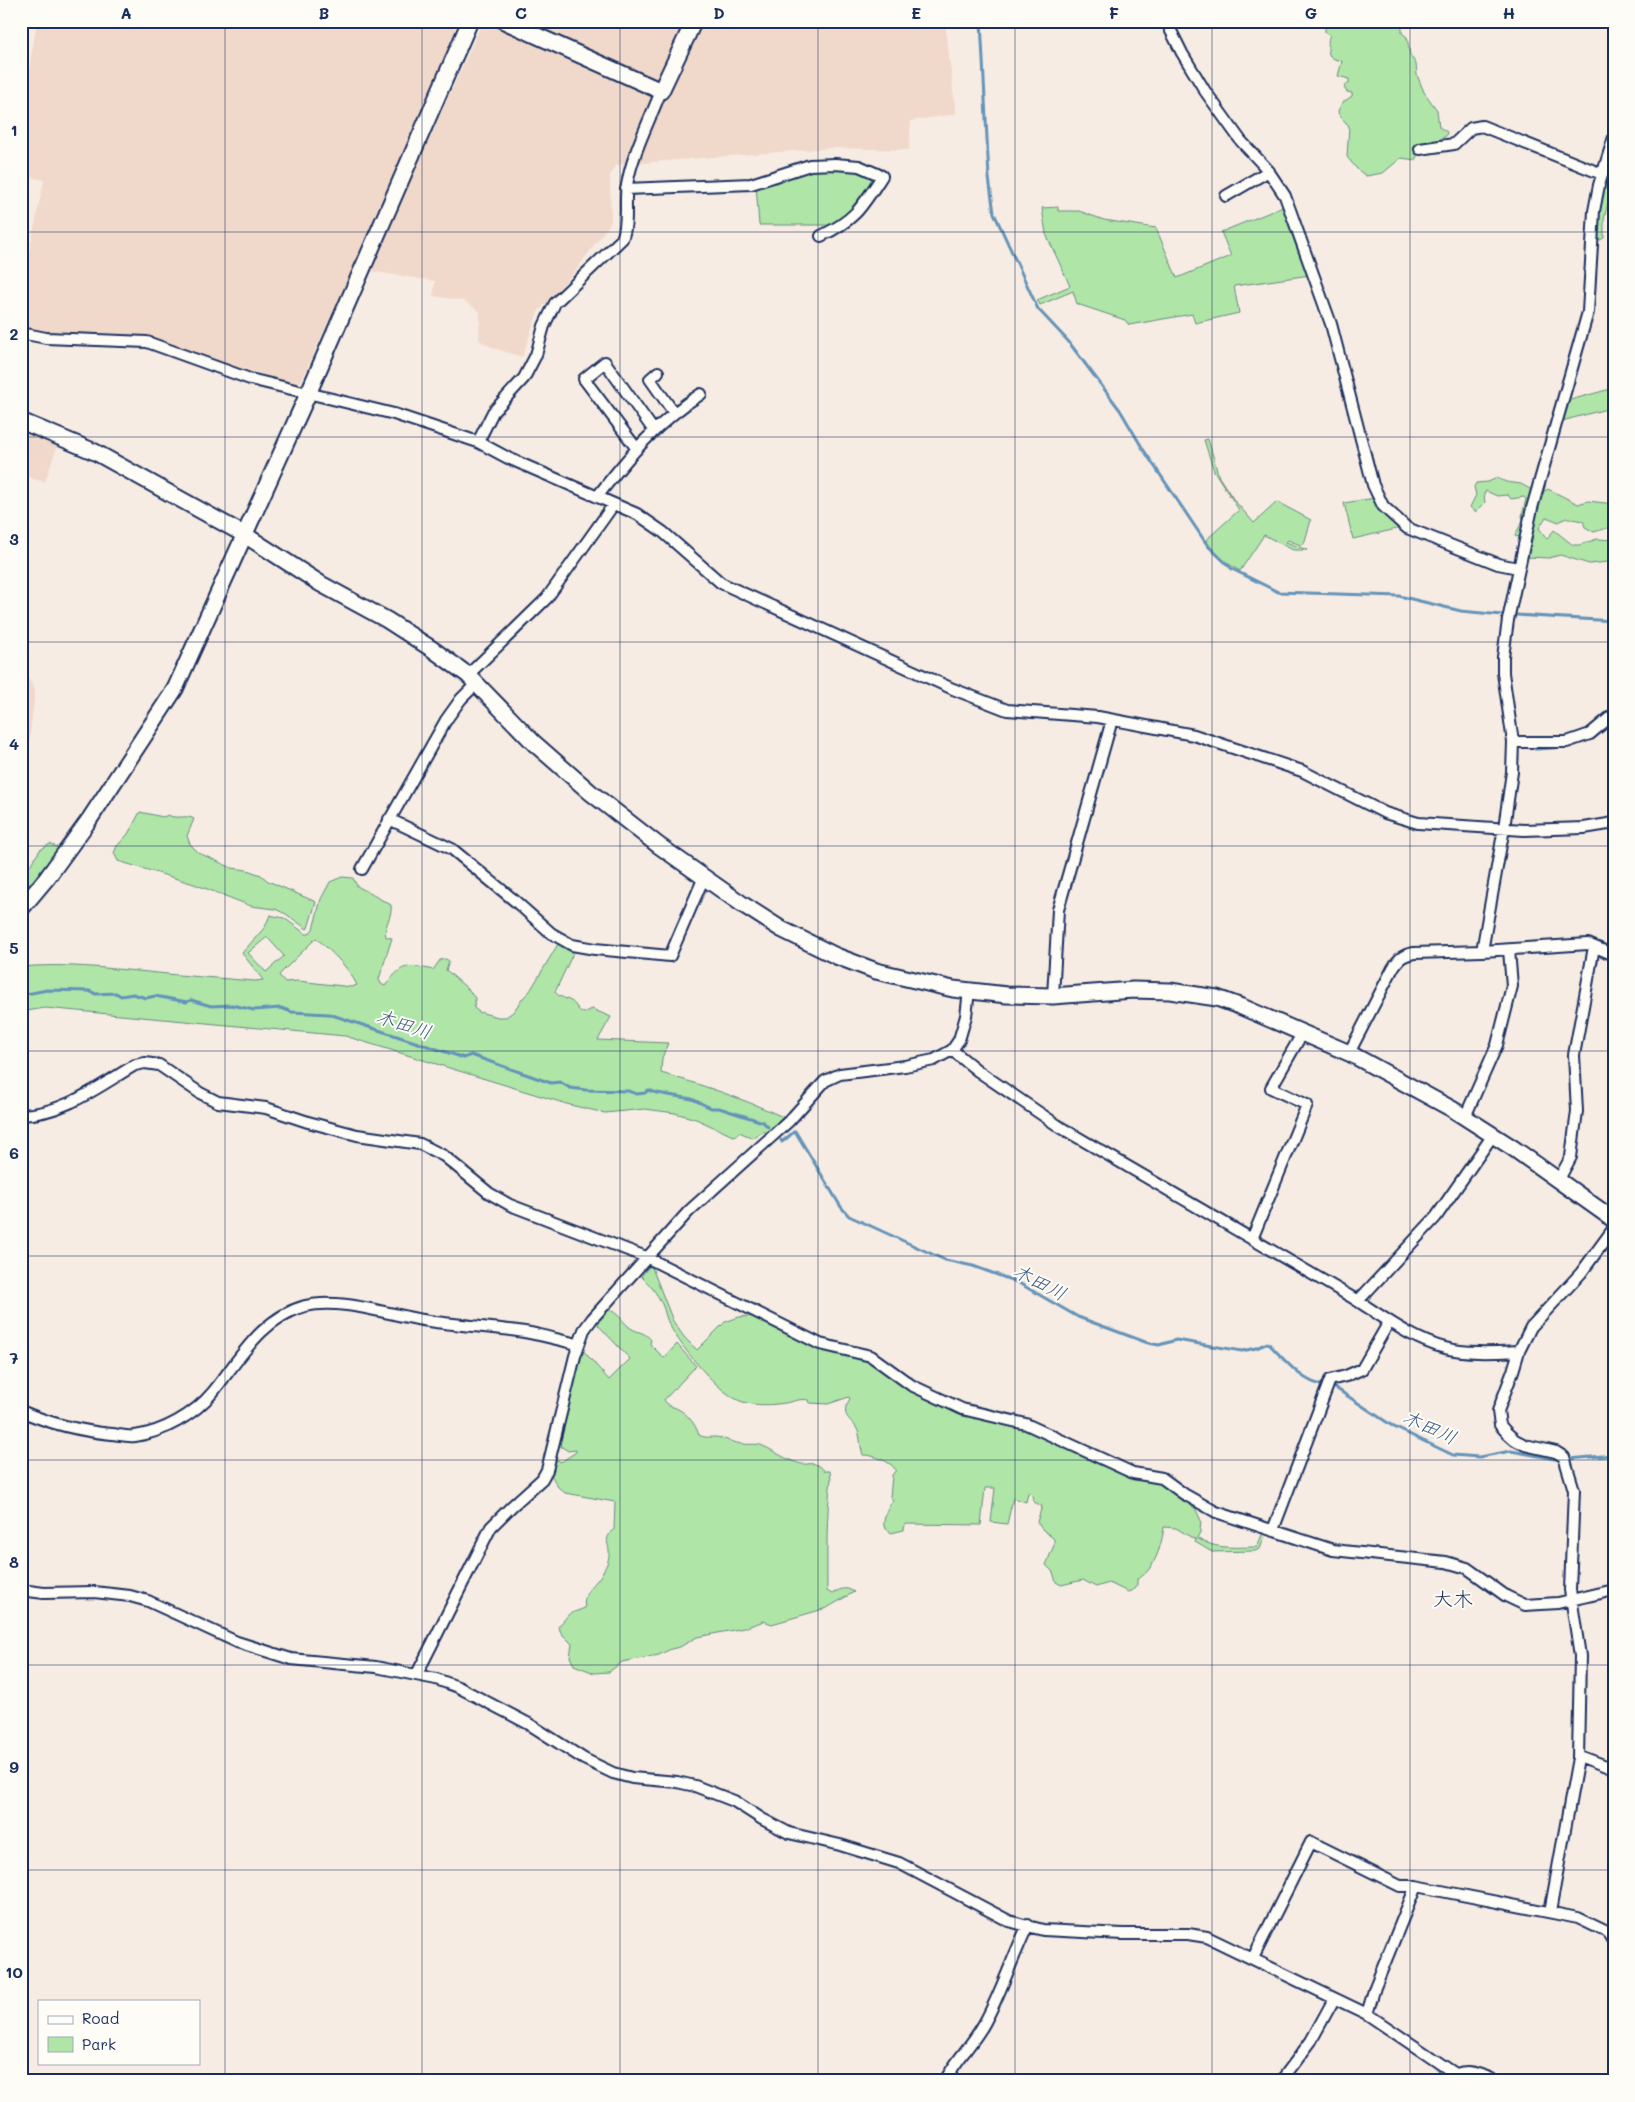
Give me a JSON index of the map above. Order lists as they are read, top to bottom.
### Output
{
  "districts": ["大木"],
  "water": ["木田川"],
  "legend": ["Road", "Park"],
  "grid": {
    "columns": [
      "A",
      "B",
      "C",
      "D",
      "E",
      "F",
      "G",
      "H"
    ],
    "rows": [
      "1",
      "2",
      "3",
      "4",
      "5",
      "6",
      "7",
      "8",
      "9",
      "10"
    ]
  }
}
